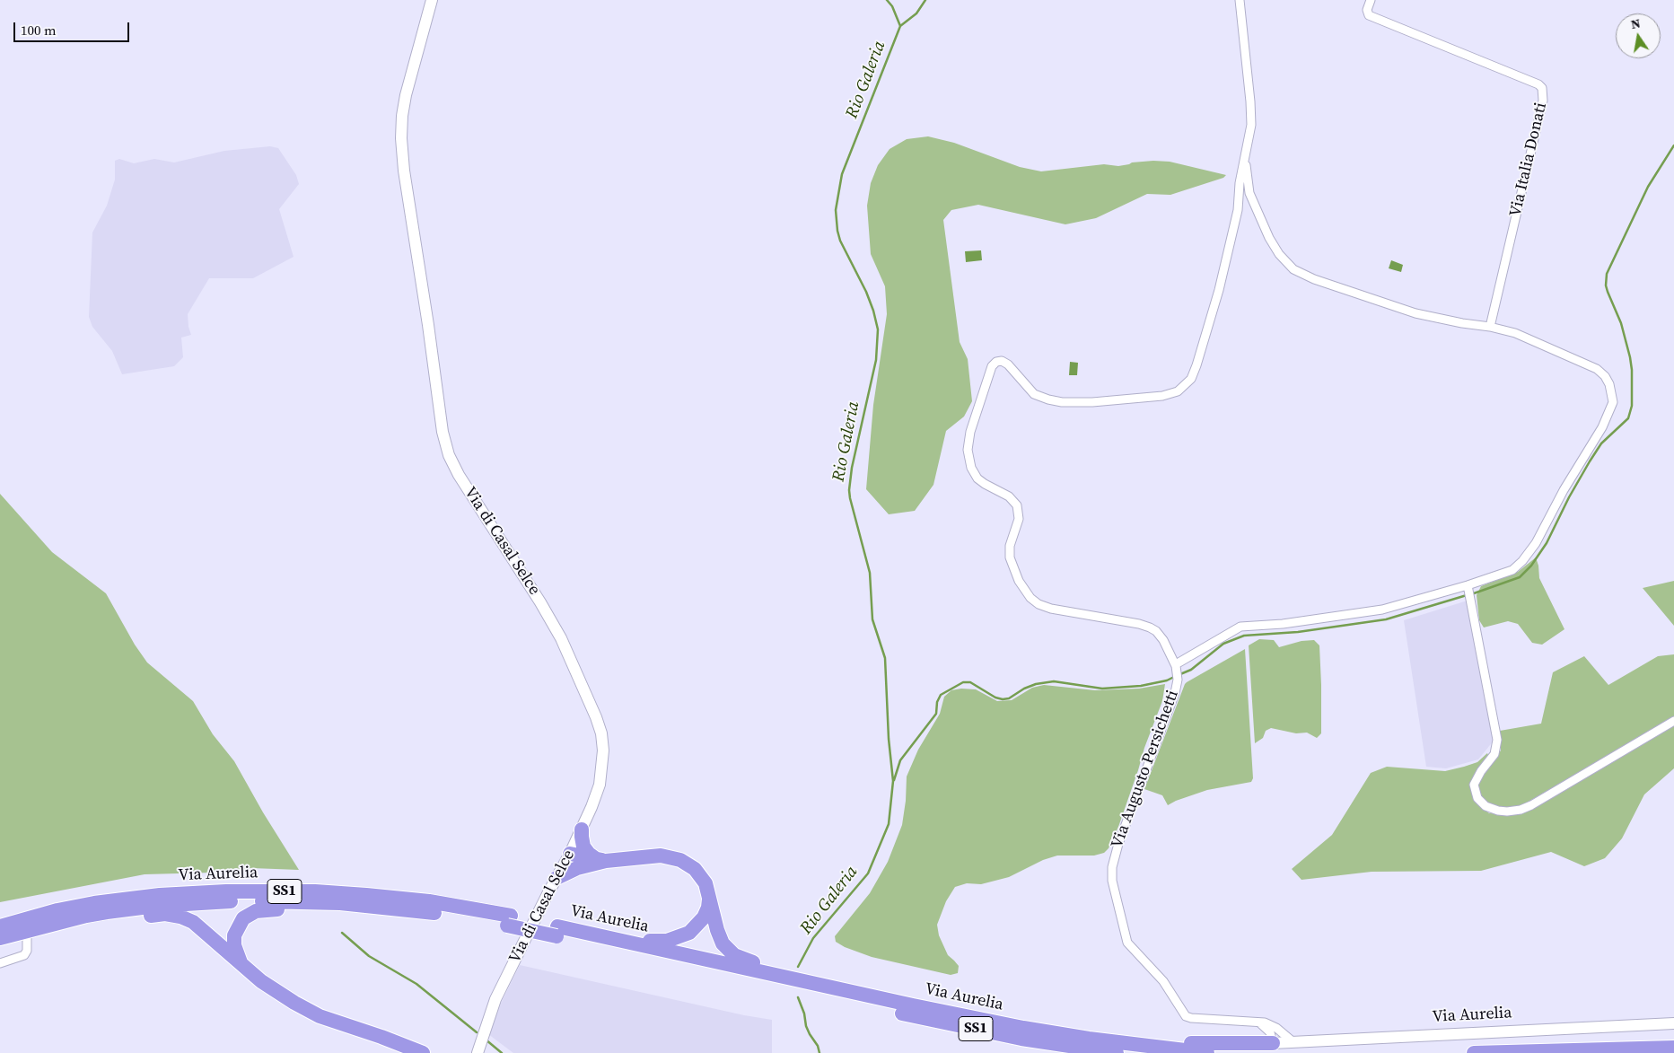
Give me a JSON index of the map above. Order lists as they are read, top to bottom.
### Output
{
  "streets": {
    "highway": ["Via Aurelia", "SS1"],
    "main road": ["Via di Casal Selce"],
    "street": ["Via Italia Donati", "Via Augusto Persichetti"]
  },
  "crossings": [
    ["Via Augusto Persichetti", "Via Aurelia"]
  ],
  "water": ["Rio Galeria"],
  "scale_bar": "100 m",
  "north": "top"
}
